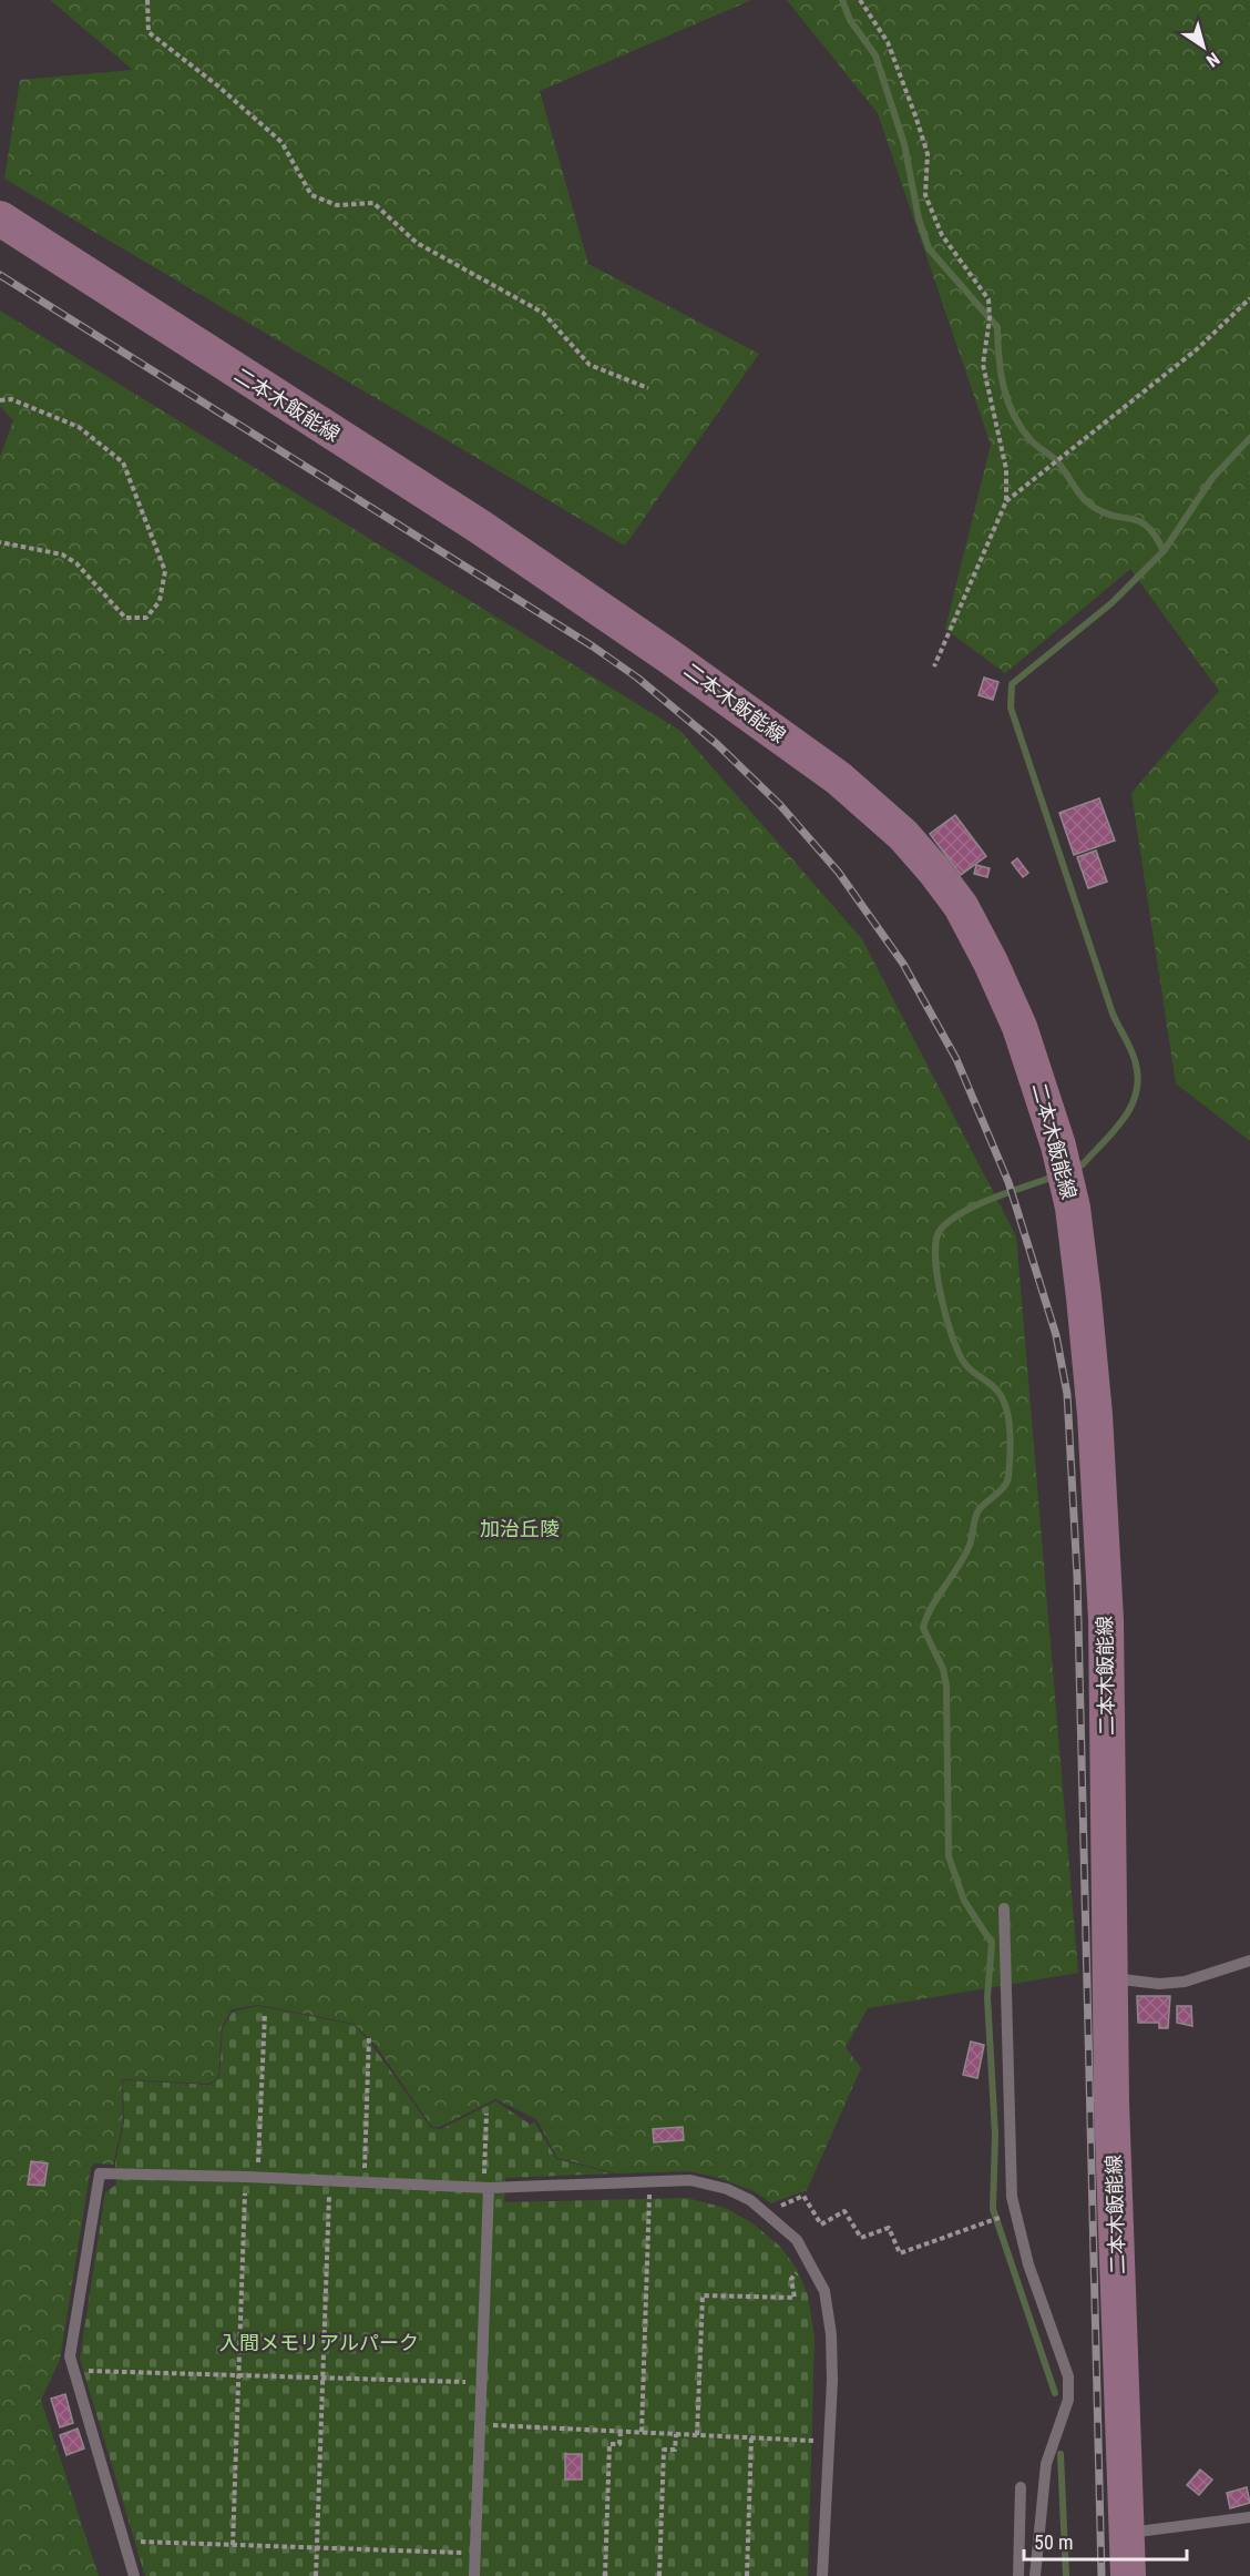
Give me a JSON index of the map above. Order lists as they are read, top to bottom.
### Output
{
  "streets": {
    "main road": ["二本木飯能線"]
  },
  "parks": ["加治丘陵", "入間メモリアルパーク"],
  "scale_bar": "50 m",
  "north": "bottom right"
}
